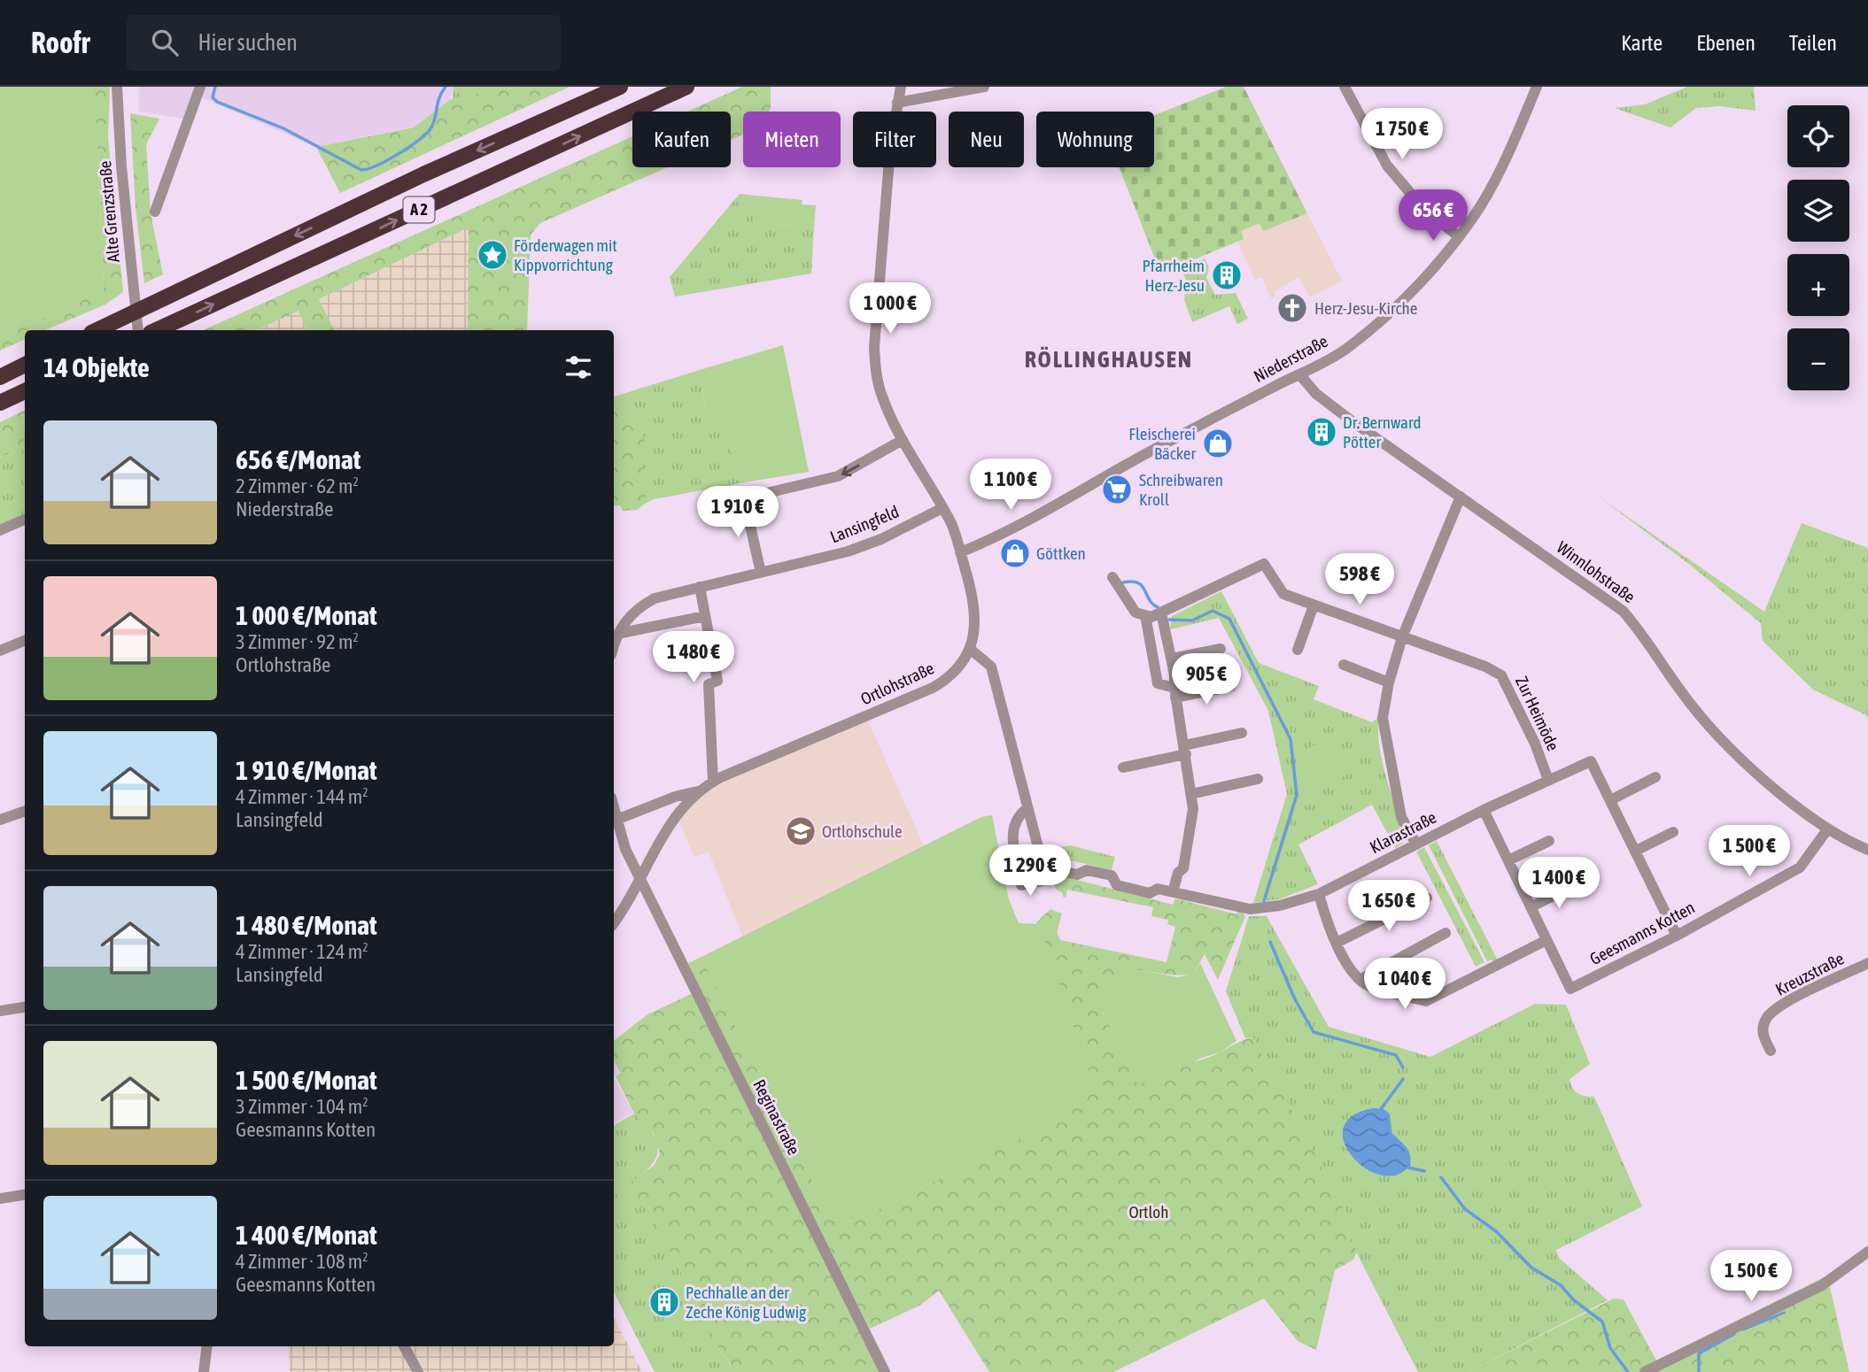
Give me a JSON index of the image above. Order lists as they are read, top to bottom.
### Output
{
  "streets": {
    "highway": ["A 2"],
    "street": [
      "Alte Grenzstraße",
      "Niederstraße",
      "Lansingfeld",
      "Winnlohstraße",
      "Ortlohstraße",
      "Zur Heimöde",
      "Klarastraße",
      "Geesmanns Kotten",
      "Kreuzstraße",
      "Reginastraße"
    ]
  },
  "crossings": [
    ["Niederstraße", "Winnlohstraße"],
    ["Niederstraße", "Ortlohstraße"],
    ["Lansingfeld", "Ortlohstraße"],
    ["Winnlohstraße", "Geesmanns Kotten"],
    ["Ortlohstraße", "Reginastraße"],
    ["Zur Heimöde", "Klarastraße"],
    ["Klarastraße", "Geesmanns Kotten"]
  ],
  "districts": ["RÖLLINGHAUSEN"],
  "parks": ["Ortloh"],
  "places": {
    "place": ["Förderwagen mit Kippvorrichtung"],
    "building": ["Pfarrheim Herz-Jesu", "Dr. Bernward Pötter", "Pechhalle an der Zeche König Ludwig"],
    "church": ["Herz-Jesu-Kirche"],
    "shop": ["Fleischerei Bäcker", "Göttken"],
    "supermarket": ["Schreibwaren Kroll"],
    "school or university": ["Ortlohschule"]
  },
  "page": {
    "header": "Roofr",
    "search": "Hier suchen",
    "nav": ["Karte", "Ebenen", "Teilen"],
    "map_buttons": ["+", "−"],
    "price": [
      "1 750 €",
      "656 €",
      "1 000 €",
      "1 100 €",
      "1 910 €",
      "598 €",
      "1 480 €",
      "905 €",
      "1 500 €",
      "1 290 €",
      "1 400 €",
      "1 650 €",
      "1 040 €",
      "1 500 €"
    ],
    "chip": [
      "Kaufen",
      "Mieten",
      "Filter",
      "Neu",
      "Wohnung"
    ],
    "heading": "14 Objekte",
    "list": [
      {
        "name": "656 €/Monat",
        "note": "2 Zimmer · 62 m² · Niederstraße"
      },
      {
        "name": "1 000 €/Monat",
        "note": "3 Zimmer · 92 m² · Ortlohstraße"
      },
      {
        "name": "1 910 €/Monat",
        "note": "4 Zimmer · 144 m² · Lansingfeld"
      },
      {
        "name": "1 480 €/Monat",
        "note": "4 Zimmer · 124 m² · Lansingfeld"
      },
      {
        "name": "1 500 €/Monat",
        "note": "3 Zimmer · 104 m² · Geesmanns Kotten"
      },
      {
        "name": "1 400 €/Monat",
        "note": "4 Zimmer · 108 m² · Geesmanns Kotten"
      }
    ]
  }
}
